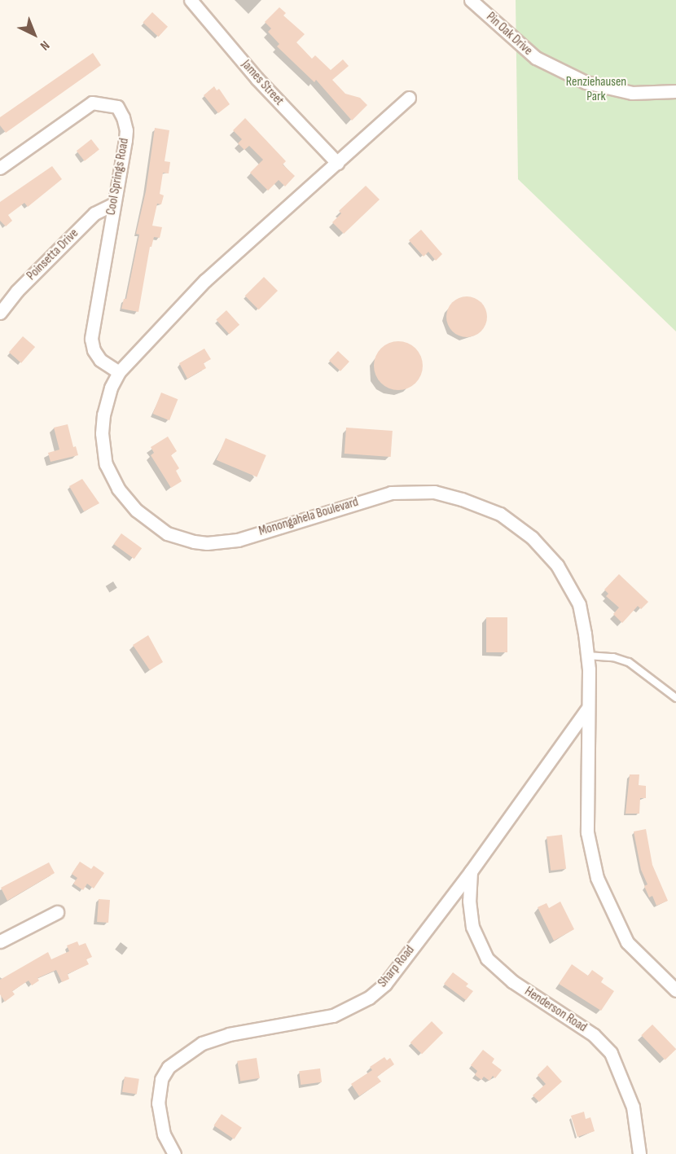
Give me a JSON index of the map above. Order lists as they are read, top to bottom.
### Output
{
  "streets": {
    "street": [
      "Pin Oak Drive",
      "James Street",
      "Cool Springs Road",
      "Poinsetta Drive",
      "Monongahela Boulevard",
      "Sharp Road",
      "Henderson Road"
    ]
  },
  "crossings": [
    ["James Street", "Monongahela Boulevard"],
    ["Cool Springs Road", "Poinsetta Drive"],
    ["Cool Springs Road", "Monongahela Boulevard"],
    ["Monongahela Boulevard", "Sharp Road"],
    ["Sharp Road", "Henderson Road"]
  ],
  "parks": ["Renziehausen Park"],
  "north": "bottom right"
}
